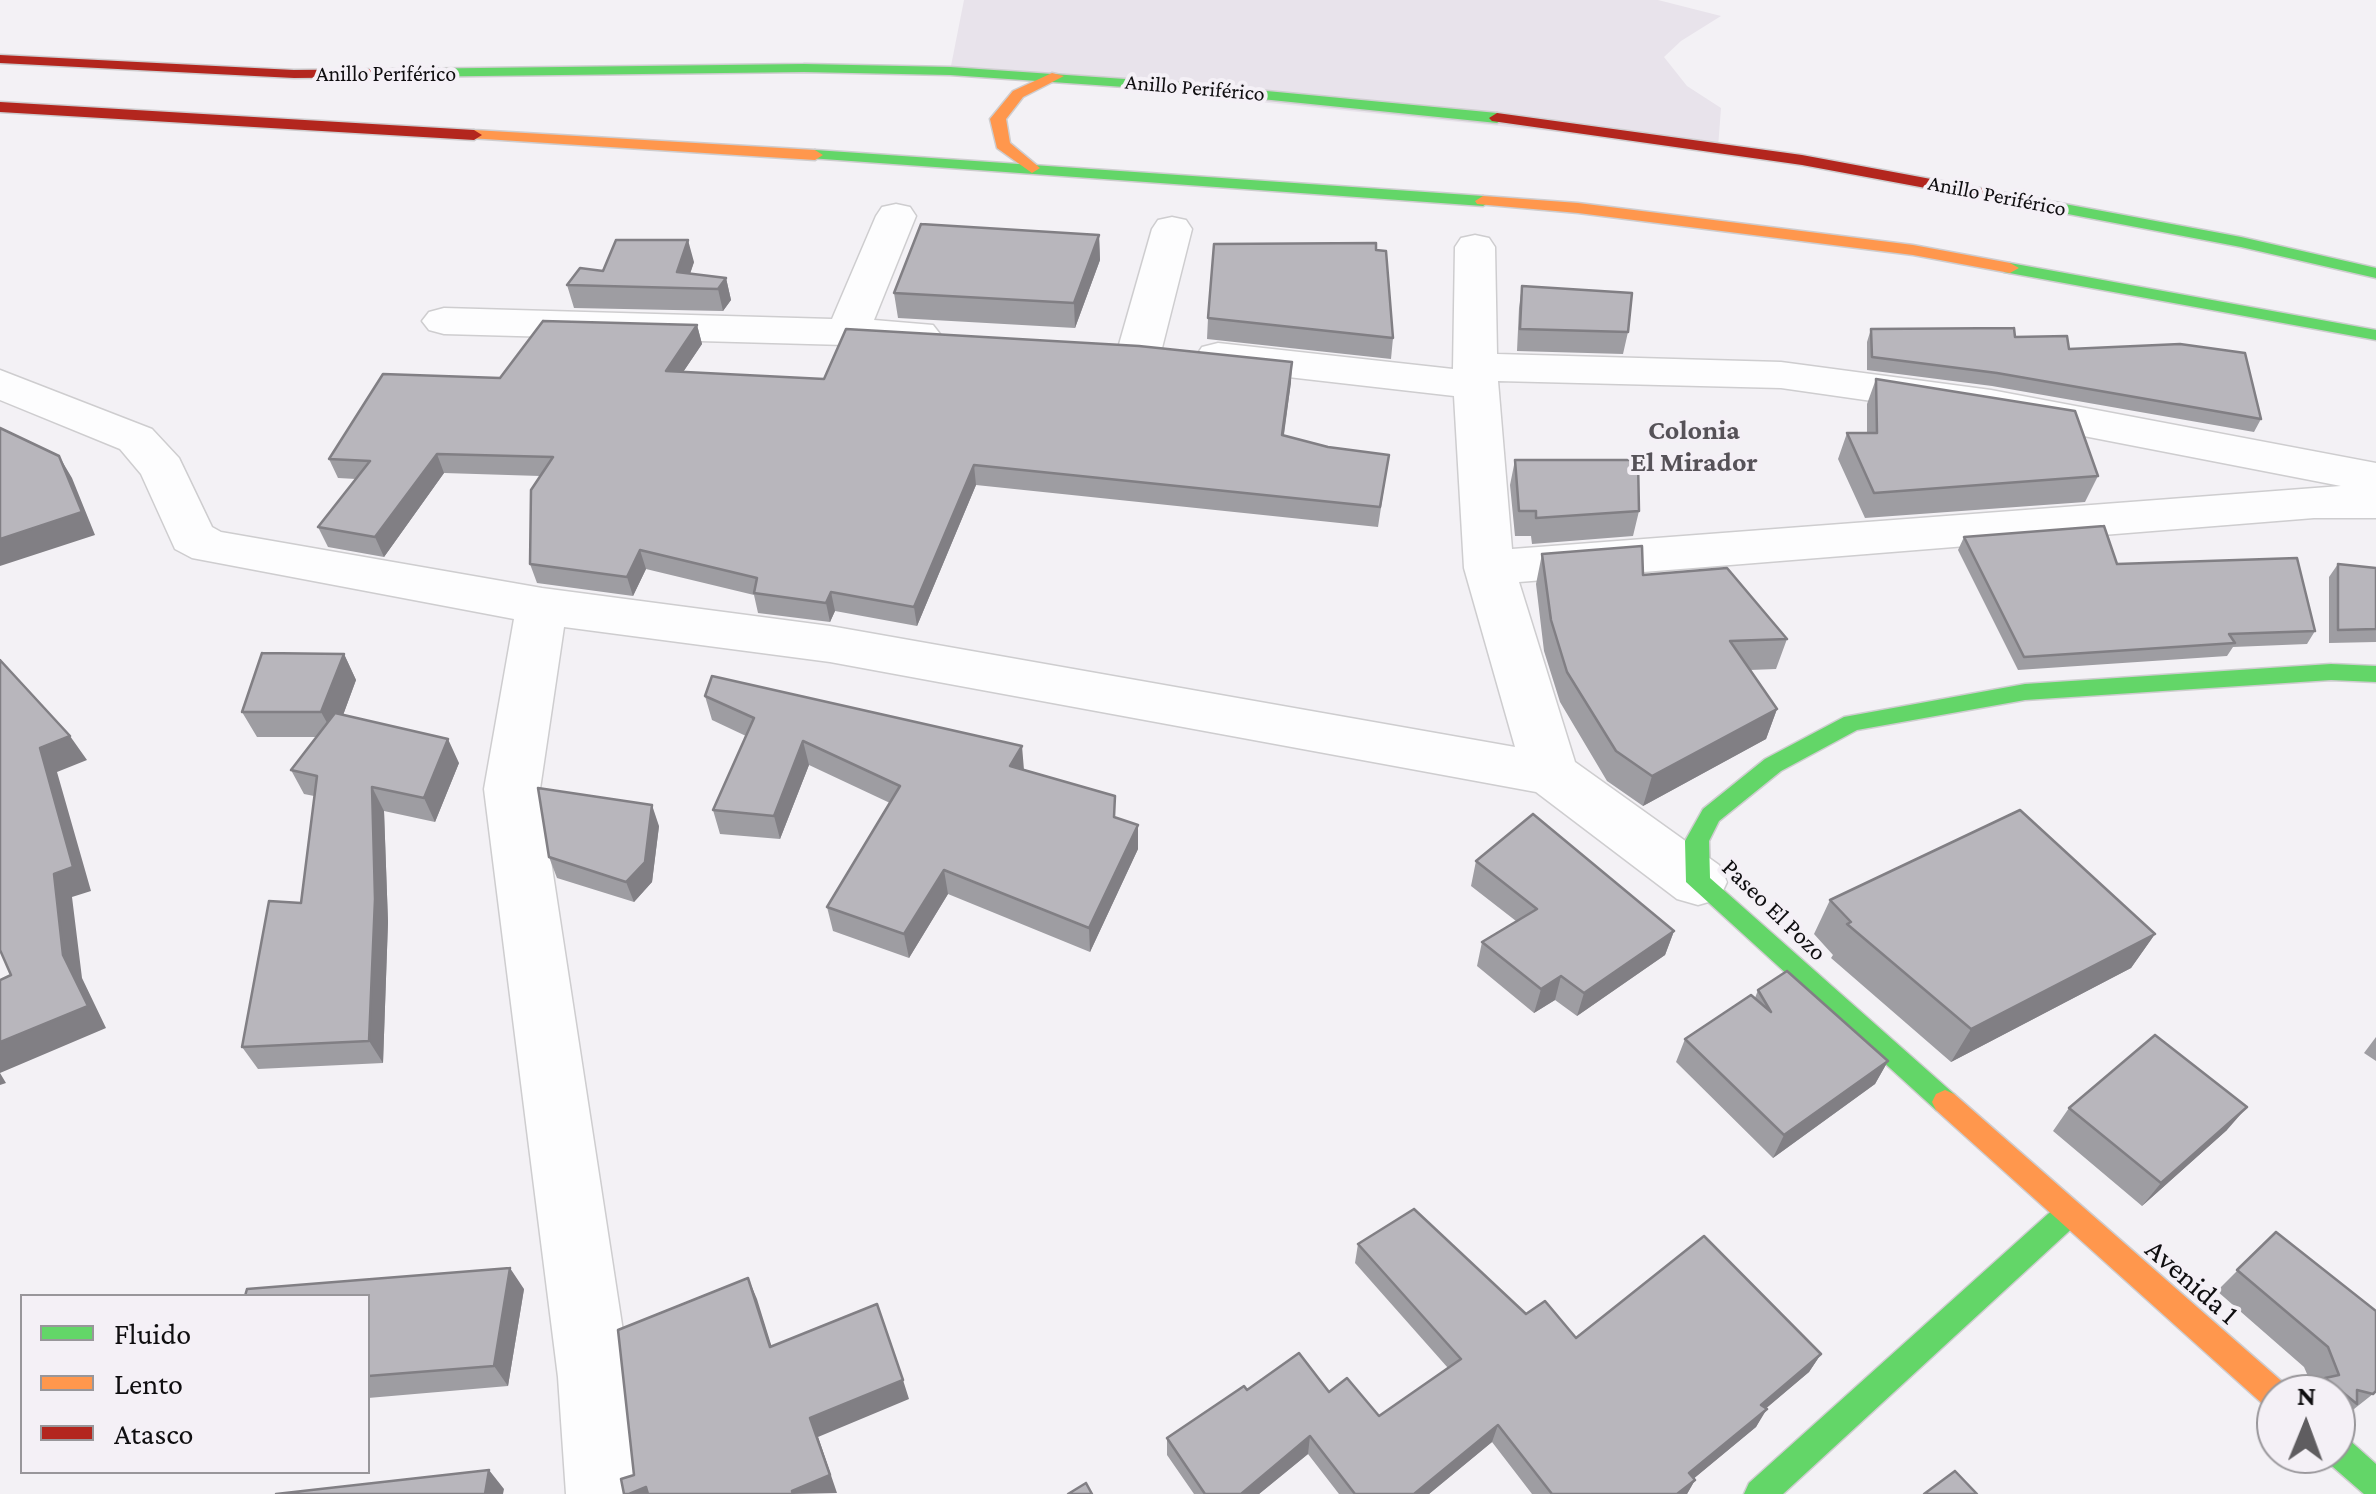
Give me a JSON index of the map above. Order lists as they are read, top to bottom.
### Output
{
  "streets": {
    "main road": ["Anillo Periférico", "Paseo El Pozo", "Avenida 1"]
  },
  "crossings": [
    ["Paseo El Pozo", "Avenida 1"]
  ],
  "districts": ["Colonia El Mirador"],
  "legend": ["Fluido", "Lento", "Atasco"],
  "north": "top"
}
